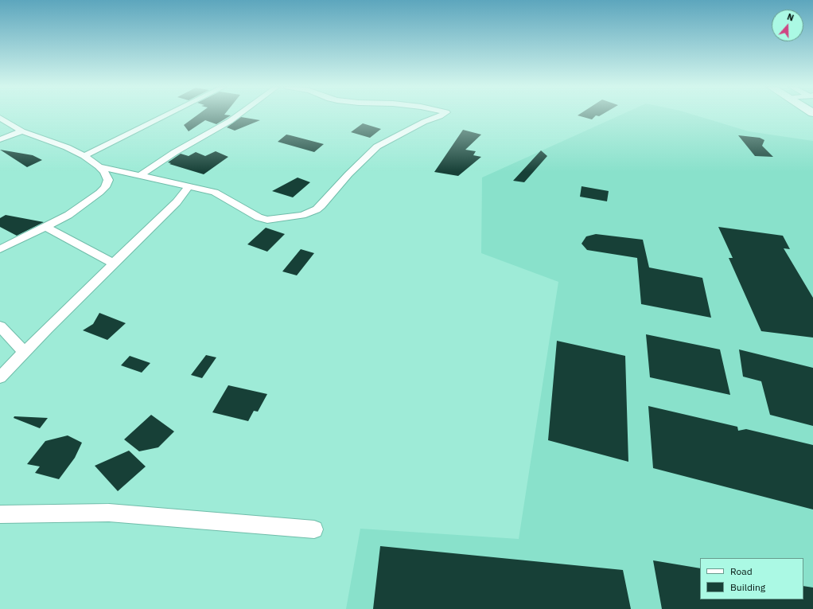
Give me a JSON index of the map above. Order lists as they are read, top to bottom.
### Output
{
  "legend": ["Road", "Building"],
  "north": "top"
}
